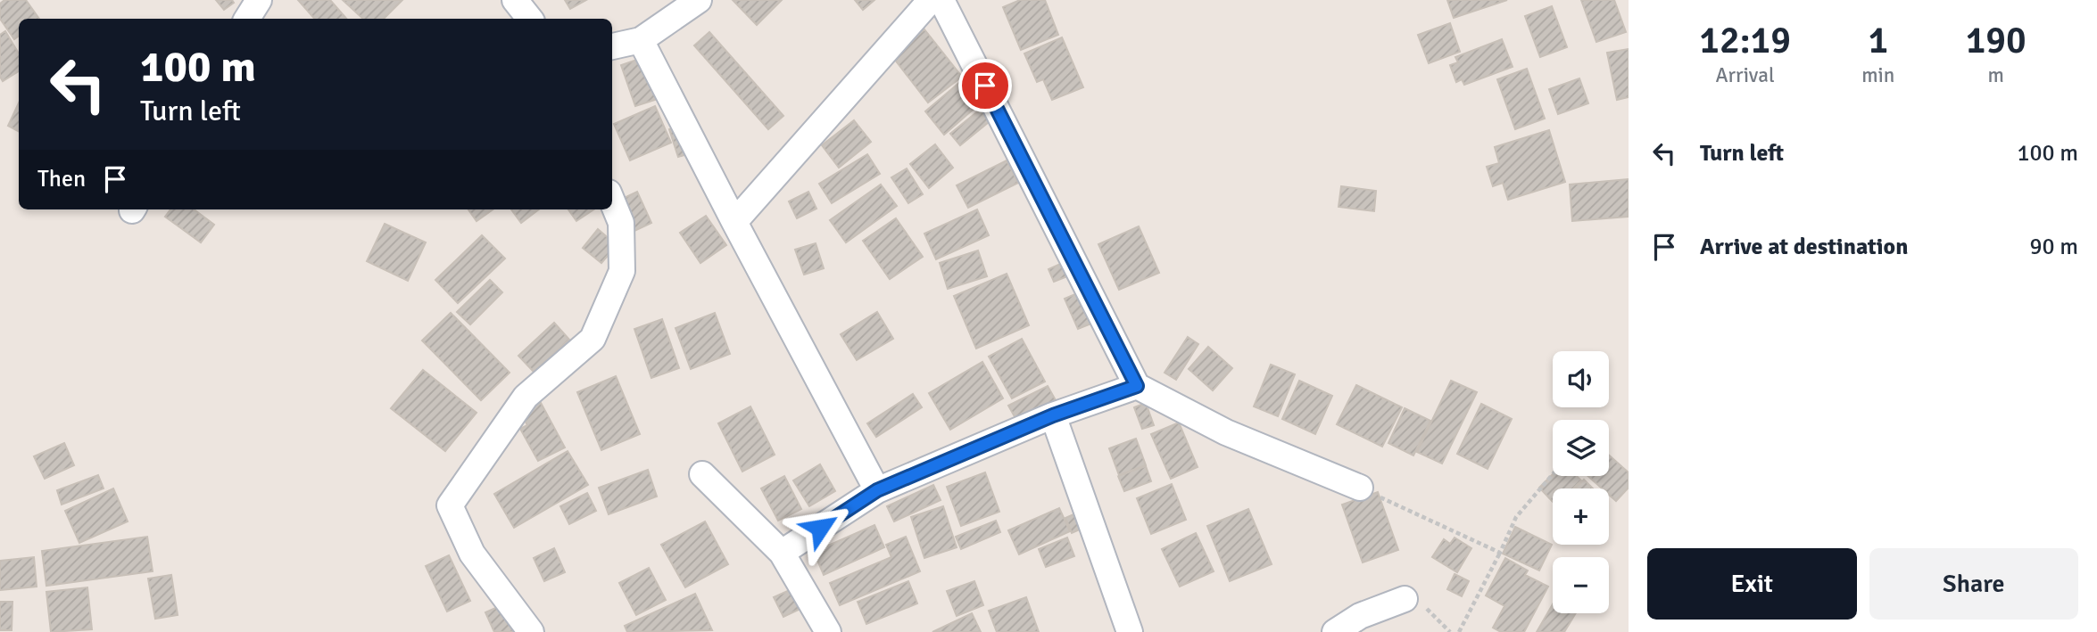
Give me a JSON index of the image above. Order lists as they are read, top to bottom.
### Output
{
  "page": {
    "eta": [
      "12:19",
      "Arrival",
      "1",
      "min",
      "190",
      "m"
    ],
    "turn": ["100 m", "Turn left"],
    "list": [
      {
        "name": "Turn left",
        "value": "100 m"
      },
      {
        "name": "Arrive at destination",
        "value": "90 m"
      }
    ],
    "then": "Then",
    "map_buttons": ["+", "−"],
    "buttons": ["Exit", "Share"]
  }
}
